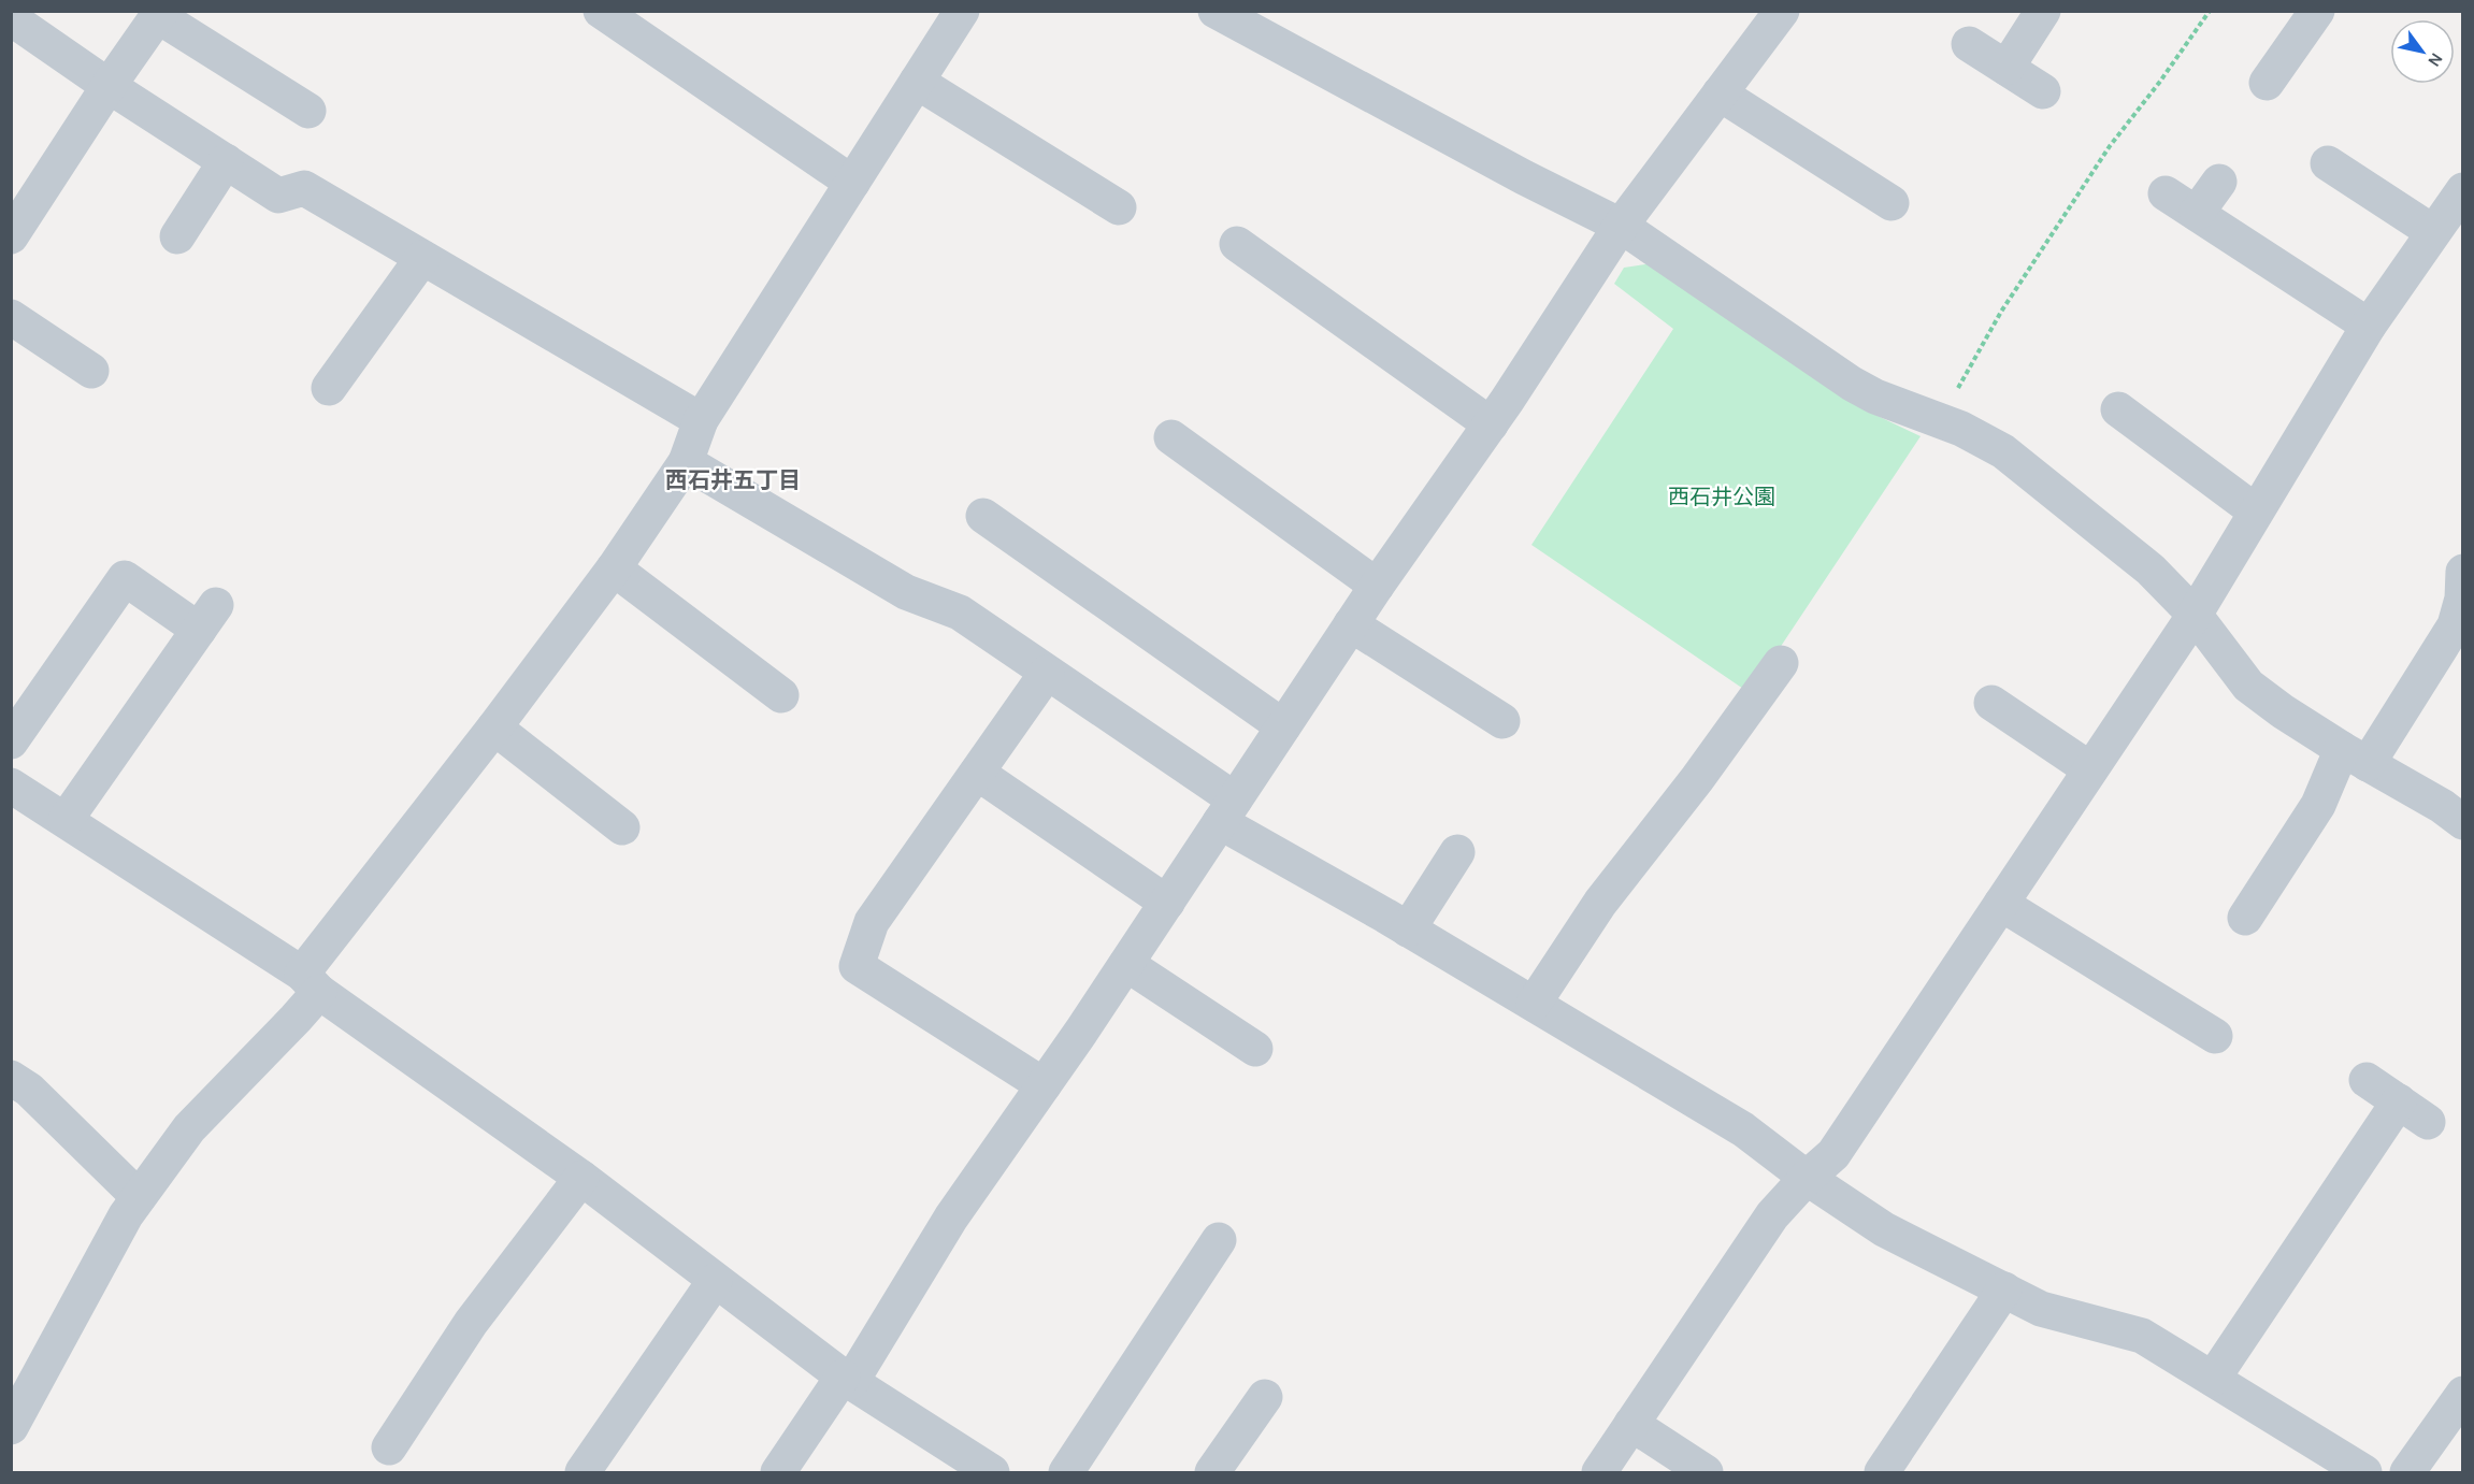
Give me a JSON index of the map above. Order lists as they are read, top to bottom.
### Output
{
  "districts": ["西石井五丁目"],
  "parks": ["西石井公園"],
  "north": "bottom right"
}
